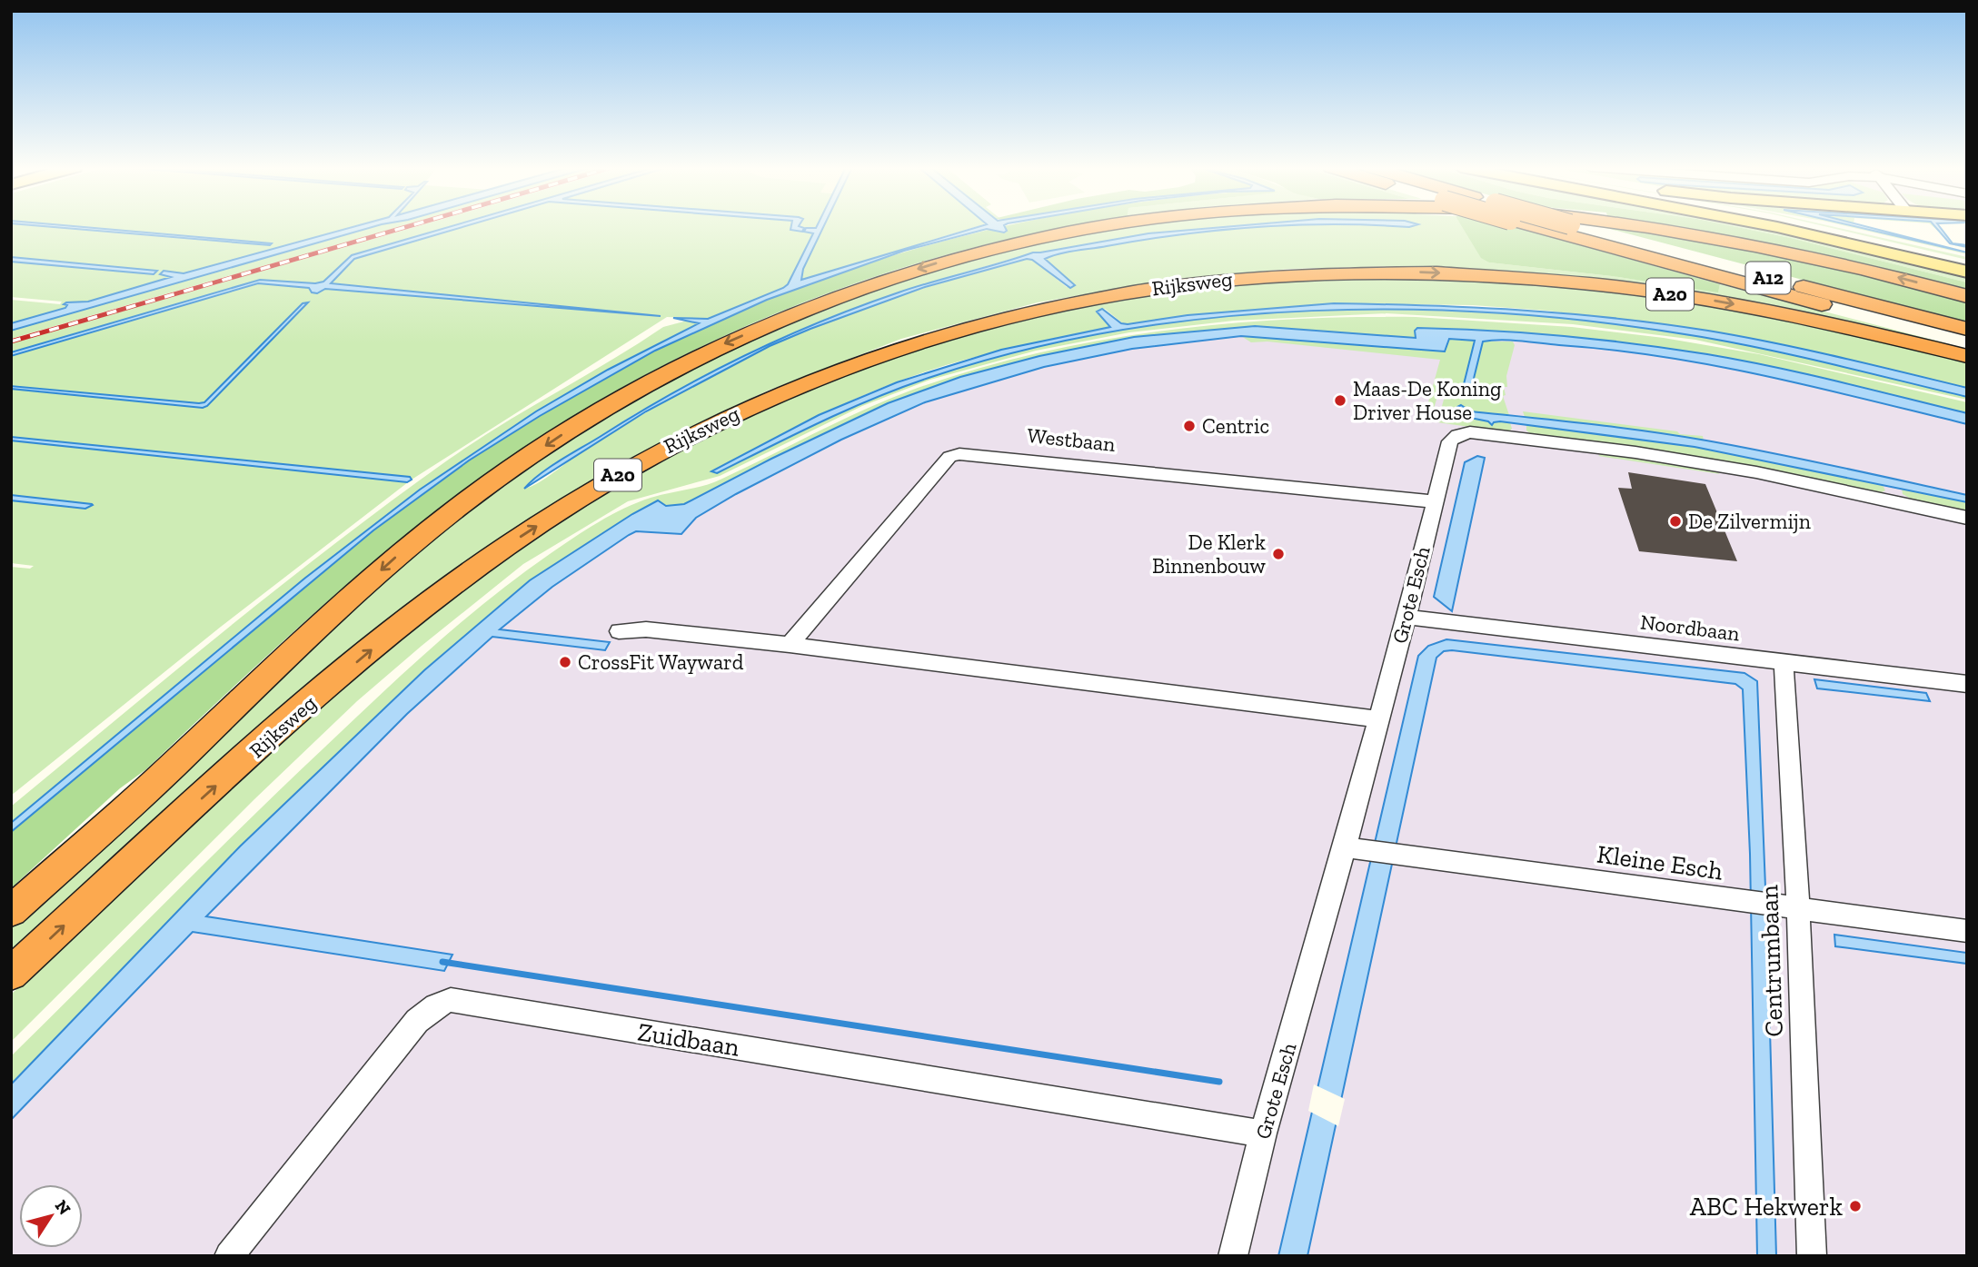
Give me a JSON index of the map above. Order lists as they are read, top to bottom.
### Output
{
  "streets": {
    "highway": ["A12", "Rijksweg", "A20"],
    "street": [
      "Westbaan",
      "Grote Esch",
      "Noordbaan",
      "Kleine Esch",
      "Centrumbaan",
      "Zuidbaan"
    ]
  },
  "crossings": [
    ["Westbaan", "Grote Esch"],
    ["Grote Esch", "Noordbaan"],
    ["Grote Esch", "Kleine Esch"],
    ["Grote Esch", "Zuidbaan"],
    ["Noordbaan", "Centrumbaan"],
    ["Kleine Esch", "Centrumbaan"]
  ],
  "places": [
    "Maas-De Koning Driver House",
    "Centric",
    "De Zilvermijn",
    "De Klerk Binnenbouw",
    "CrossFit Wayward",
    "ABC Hekwerk"
  ],
  "north": "top right"
}
